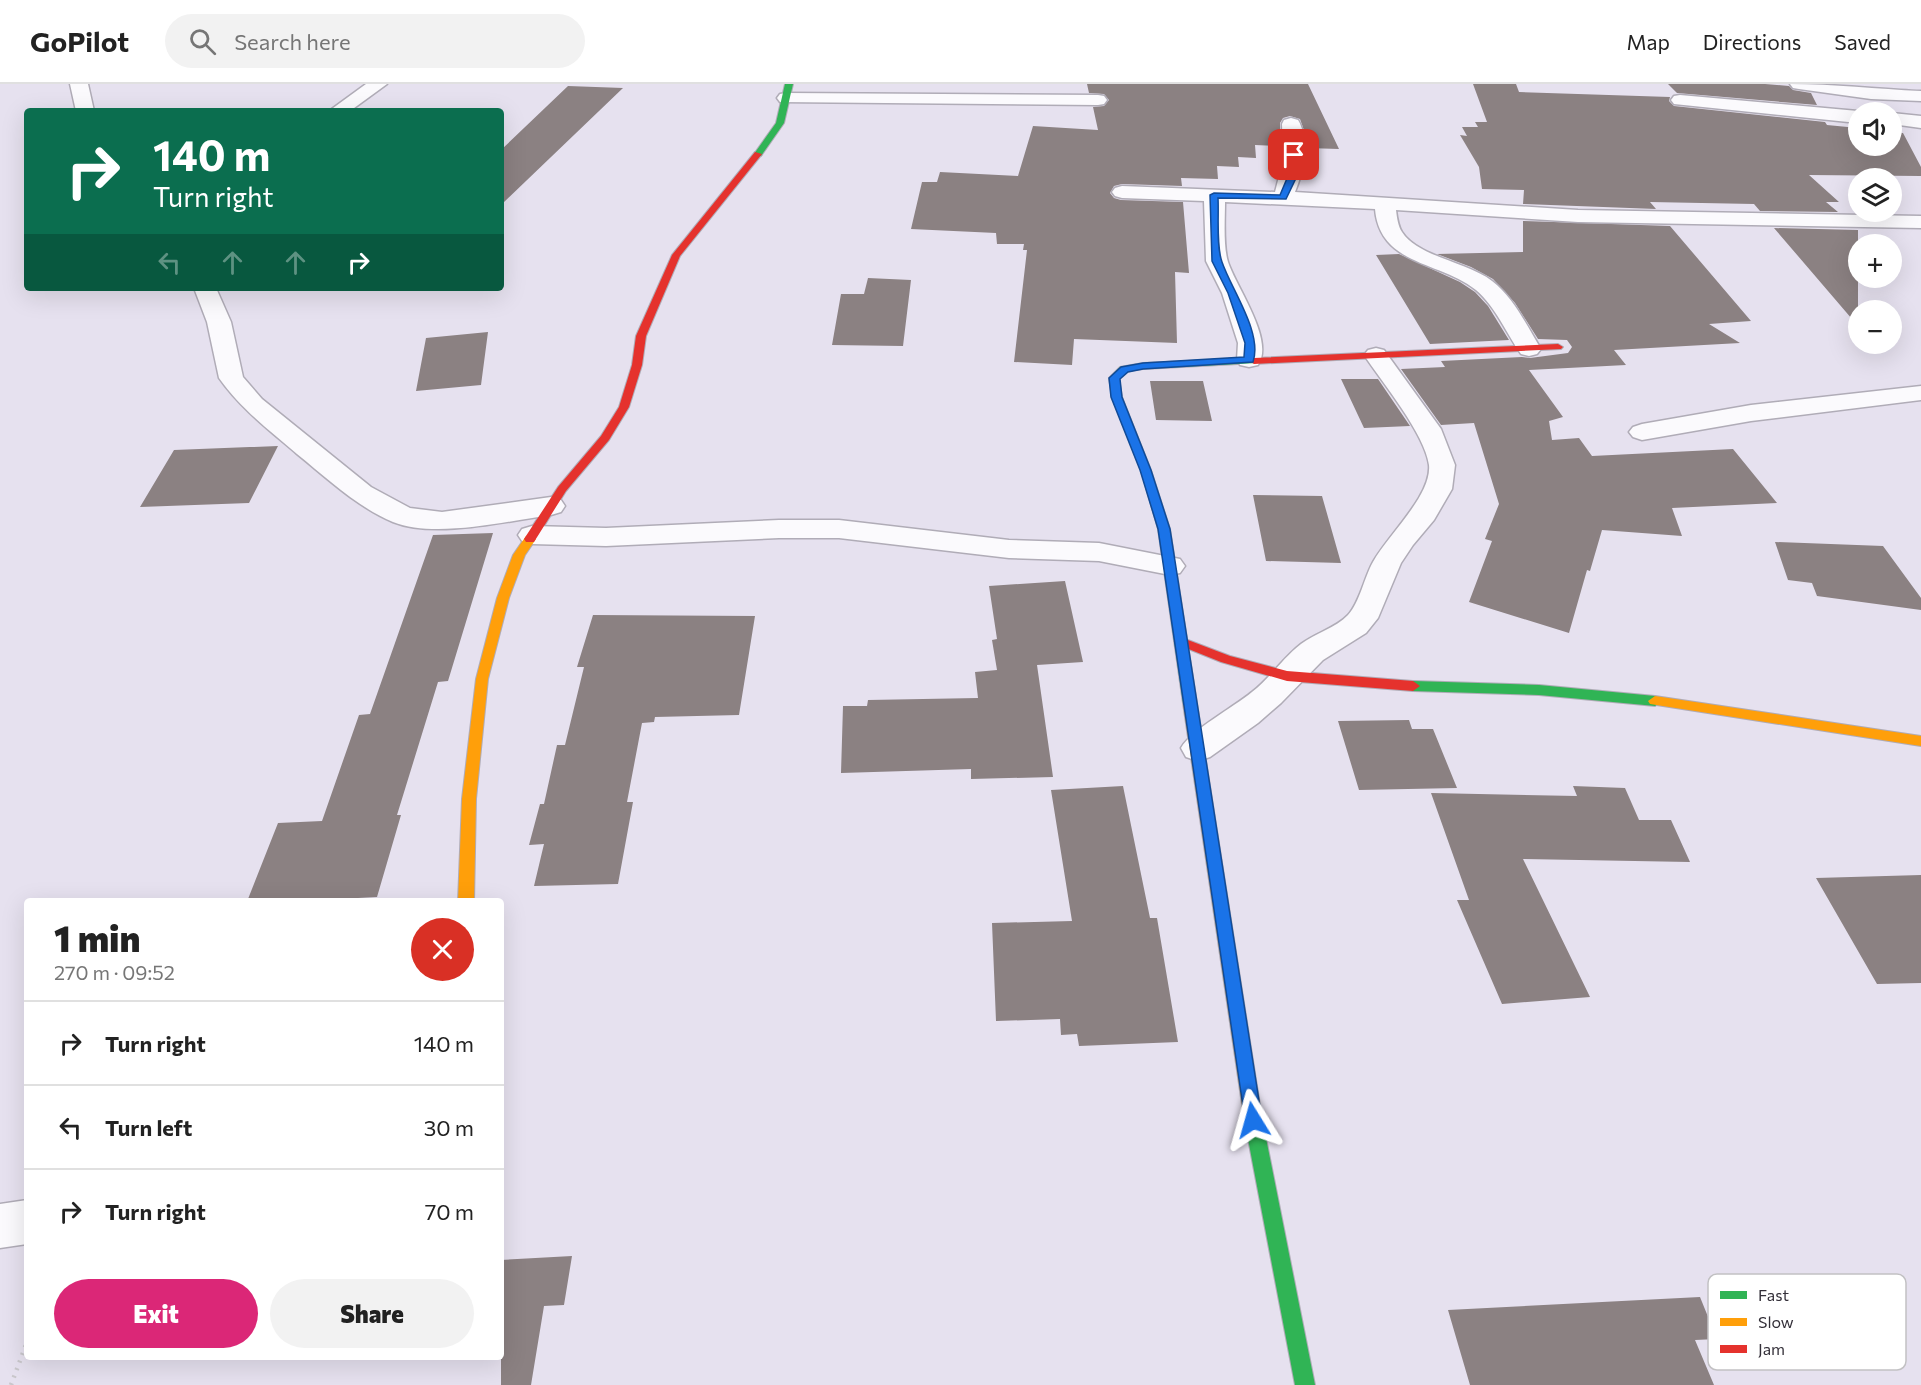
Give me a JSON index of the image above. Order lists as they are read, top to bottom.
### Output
{
  "legend": ["Fast", "Slow", "Jam"],
  "page": {
    "header": "GoPilot",
    "search": "Search here",
    "nav": ["Map", "Directions", "Saved"],
    "map_buttons": ["+", "−"],
    "turn": ["140 m", "Turn right"],
    "heading": ["1 min", "270 m · 09:52"],
    "list": [
      {
        "name": "Turn right",
        "value": "140 m"
      },
      {
        "name": "Turn left",
        "value": "30 m"
      },
      {
        "name": "Turn right",
        "value": "70 m"
      }
    ],
    "buttons": ["Exit", "Share"]
  }
}
